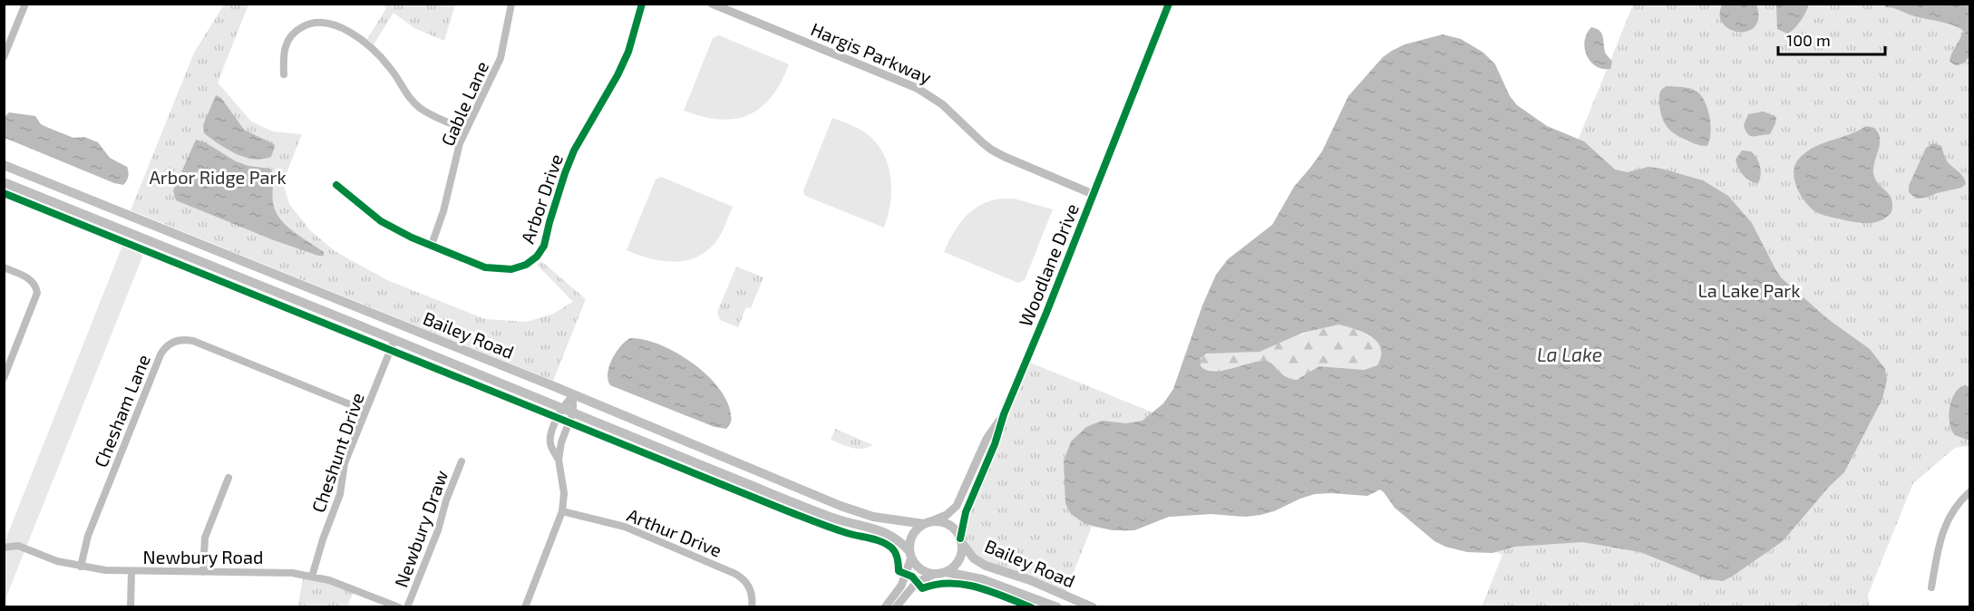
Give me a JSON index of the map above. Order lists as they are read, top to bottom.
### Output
{
  "streets": {
    "main road": ["Bailey Road"],
    "street": [
      "Hargis Parkway",
      "Gable Lane",
      "Arbor Drive",
      "Woodlane Drive",
      "Chesham Lane",
      "Cheshunt Drive",
      "Newbury Draw",
      "Arthur Drive",
      "Newbury Road"
    ]
  },
  "crossings": [
    ["Hargis Parkway", "Woodlane Drive"],
    ["Gable Lane", "Arbor Drive"],
    ["Woodlane Drive", "Bailey Road"],
    ["Bailey Road", "Cheshunt Drive"],
    ["Chesham Lane", "Cheshunt Drive"],
    ["Chesham Lane", "Newbury Road"],
    ["Cheshunt Drive", "Newbury Road"]
  ],
  "water": ["La Lake"],
  "parks": ["Arbor Ridge Park", "La Lake Park"],
  "scale_bar": "100 m"
}
